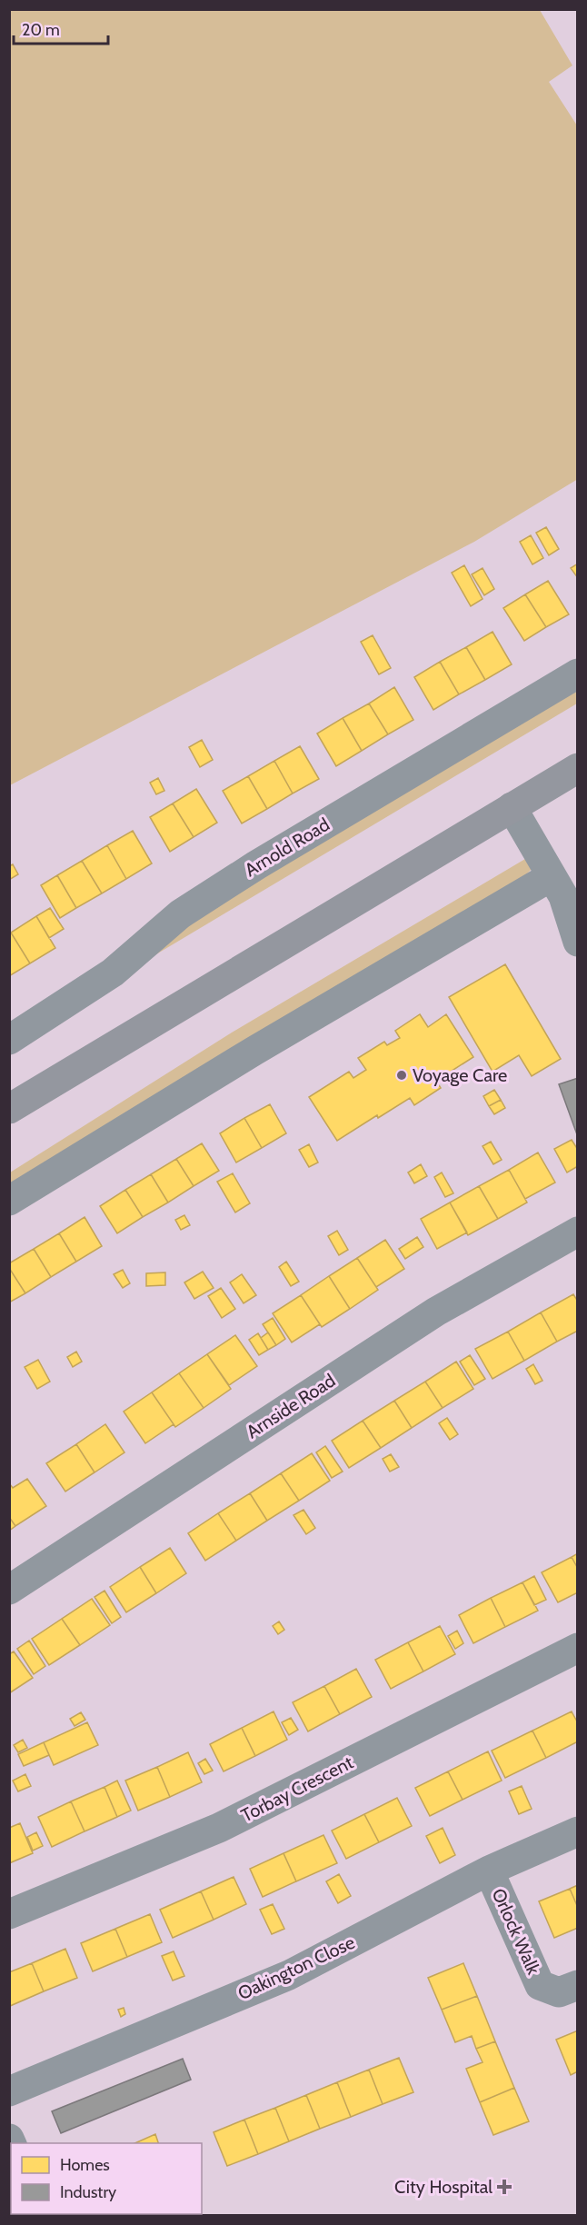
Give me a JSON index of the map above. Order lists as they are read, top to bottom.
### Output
{
  "streets": {
    "street": [
      "Arnold Road",
      "Arnside Road",
      "Torbay Crescent",
      "Orlock Walk",
      "Oakington Close"
    ]
  },
  "crossings": [
    ["Orlock Walk", "Oakington Close"]
  ],
  "places": {
    "other": ["Voyage Care"],
    "health": ["City Hospital"]
  },
  "legend": ["Homes", "Industry"],
  "scale_bar": "20 m"
}
